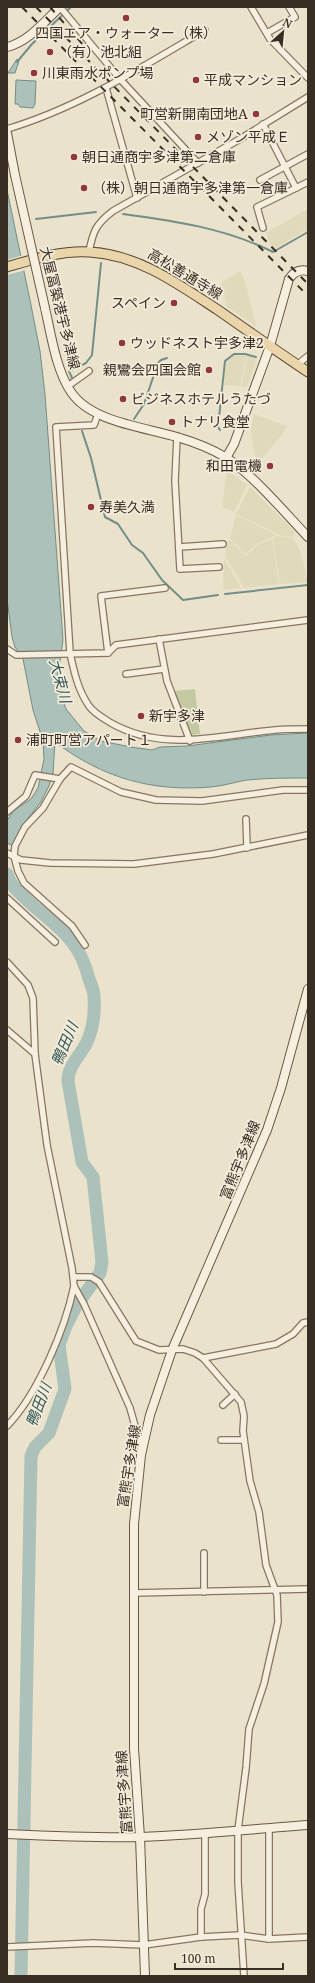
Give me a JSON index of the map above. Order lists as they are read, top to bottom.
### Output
{
  "streets": {
    "main road": ["高松善通寺線", "大屋冨築港宇多津線", "富熊宇多津線"]
  },
  "water": ["大束川", "鴨田川"],
  "places": [
    "四国エア・ウォーター（株）",
    "（有）池北組",
    "川東雨水ポンプ場",
    "平成マンション",
    "町営新開南団地A",
    "メゾン平成Ｅ",
    "朝日通商宇多津第二倉庫",
    "（株）朝日通商宇多津第一倉庫",
    "スペイン",
    "ウッドネスト宇多津2",
    "親鸞会四国会館",
    "ビジネスホテルうたづ",
    "トナリ食堂",
    "和田電機",
    "寿美久満",
    "新宇多津",
    "浦町町営アパート１"
  ],
  "scale_bar": "100 m",
  "north": "top right"
}
